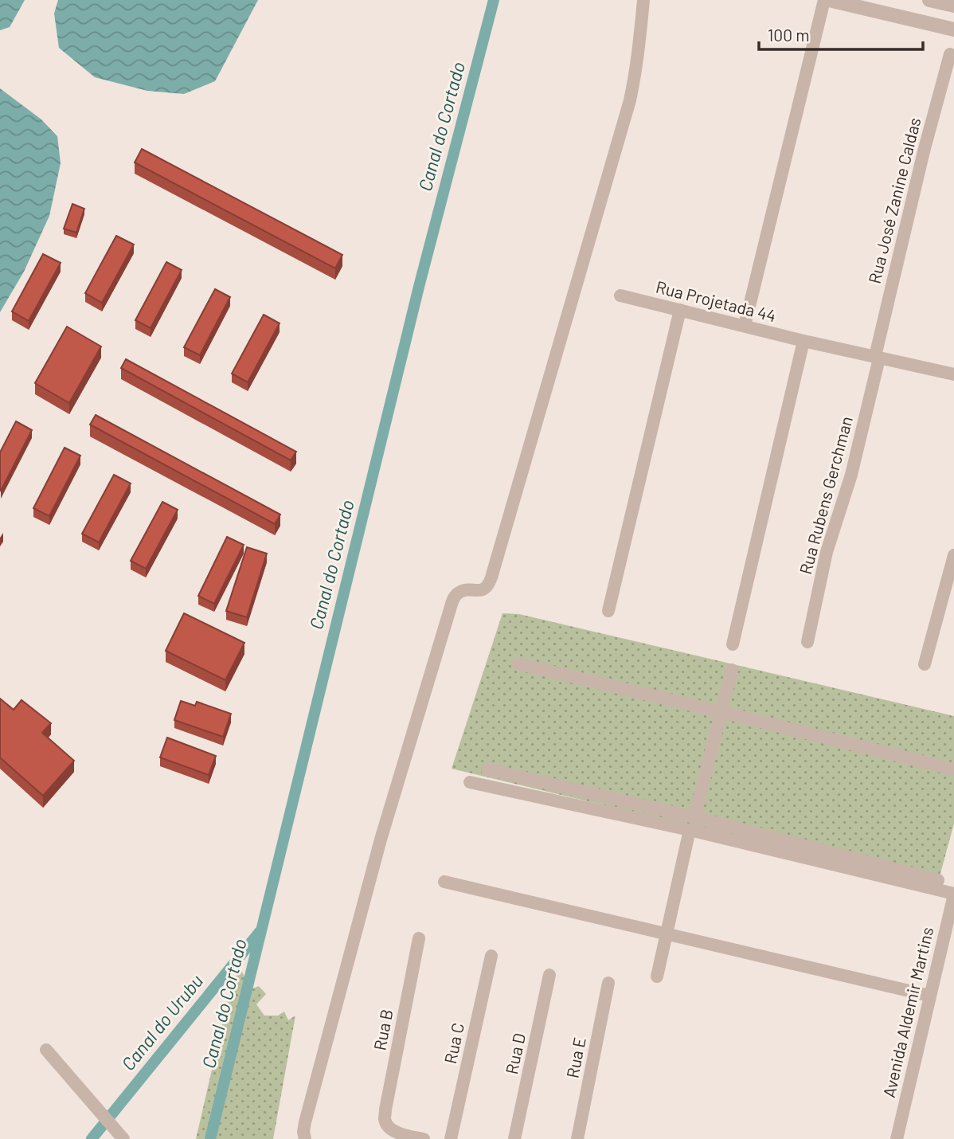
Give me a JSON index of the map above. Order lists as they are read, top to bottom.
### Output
{
  "streets": {
    "street": [
      "Rua José Zanine Caldas",
      "Rua Projetada 44",
      "Rua Rubens Gerchman",
      "Avenida Aldemir Martins",
      "Rua B",
      "Rua C",
      "Rua D",
      "Rua E"
    ]
  },
  "crossings": [
    ["Rua José Zanine Caldas", "Rua Projetada 44"],
    ["Rua José Zanine Caldas", "Rua Rubens Gerchman"],
    ["Rua Projetada 44", "Rua Rubens Gerchman"]
  ],
  "water": ["Canal do Cortado", "Canal do Urubu"],
  "scale_bar": "100 m"
}
